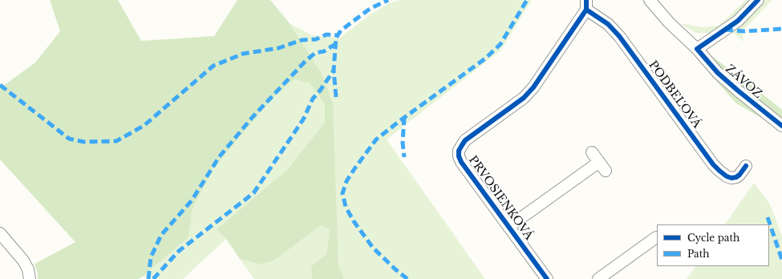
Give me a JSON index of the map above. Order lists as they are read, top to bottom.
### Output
{
  "streets": {
    "street": ["ZÁVOZ", "PODBEĽOVÁ", "PRVOSIENKOVÁ"]
  },
  "crossings": [
    ["PODBEĽOVÁ", "PRVOSIENKOVÁ"]
  ],
  "legend": ["Cycle path", "Path"]
}
